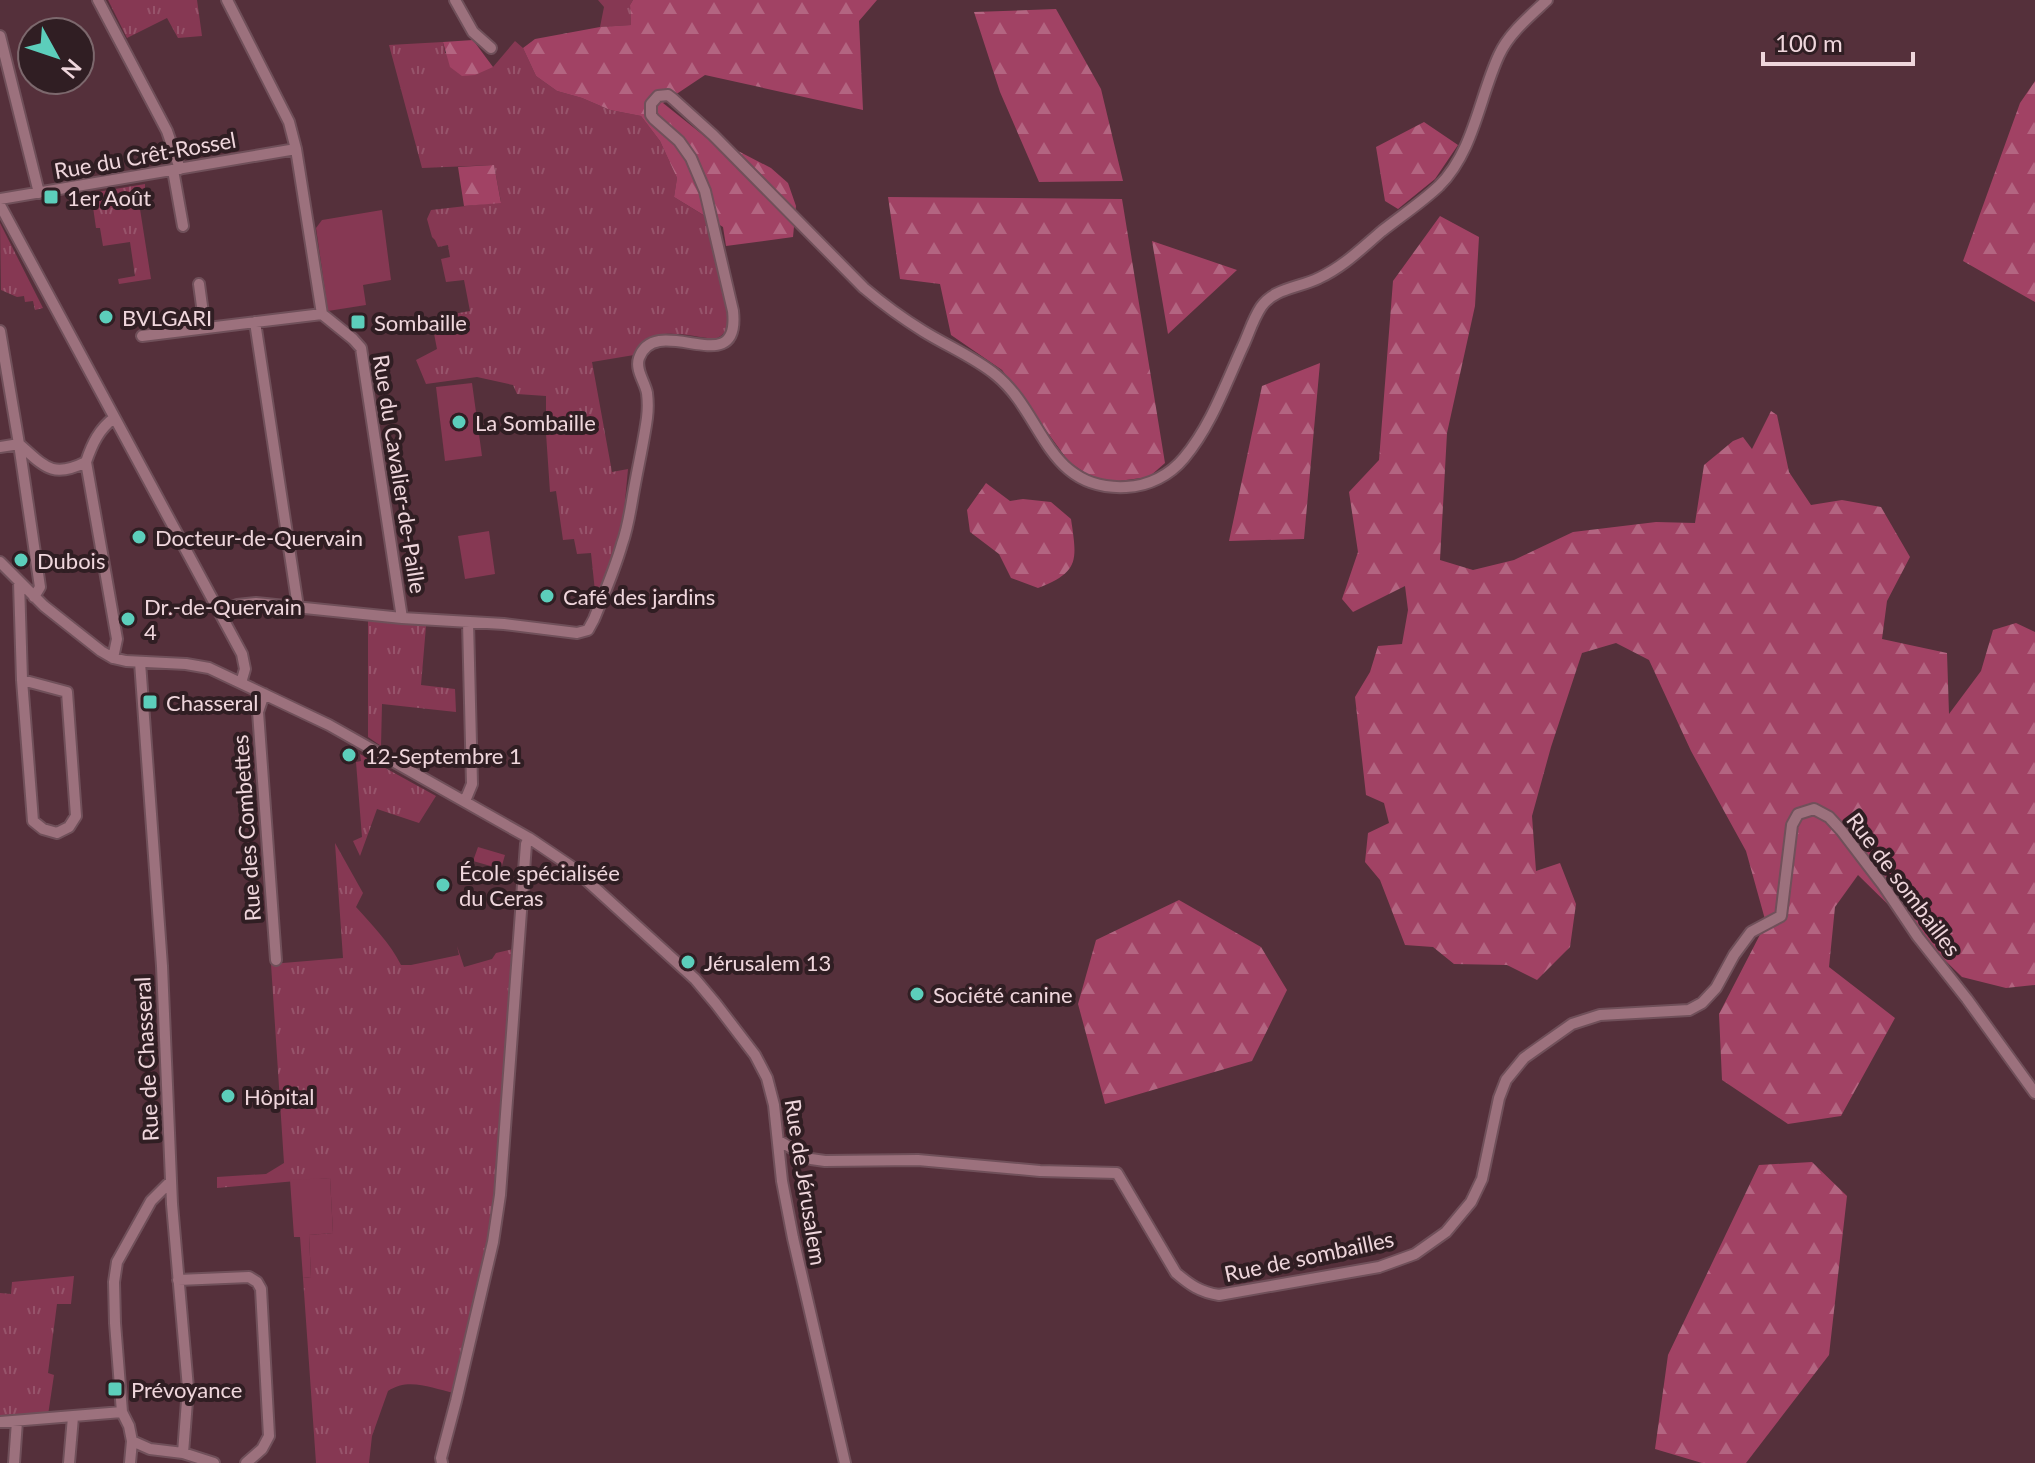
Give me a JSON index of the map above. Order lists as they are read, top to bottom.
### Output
{
  "streets": {
    "street": [
      "Rue du Crêt-Rossel",
      "Rue du Cavalier-de-Paille",
      "Rue des Combettes",
      "Rue de sombailles",
      "Rue de Chasseral",
      "Rue de Jérusalem"
    ]
  },
  "crossings": [
    ["Rue des Combettes", "Rue de Jérusalem"],
    ["Rue de sombailles", "Rue de Jérusalem"],
    ["Rue de Chasseral", "Rue de Jérusalem"]
  ],
  "places": {
    "transit": [
      "1er Août",
      "Sombaille",
      "Chasseral",
      "Prévoyance"
    ],
    "other": [
      "BVLGARI",
      "La Sombaille",
      "Docteur-de-Quervain",
      "Dubois",
      "Café des jardins",
      "Dr.-de-Quervain 4",
      "12-Septembre 1",
      "École spécialisée du Ceras",
      "Jérusalem 13",
      "Société canine",
      "Hôpital"
    ]
  },
  "scale_bar": "100 m",
  "north": "bottom right"
}
